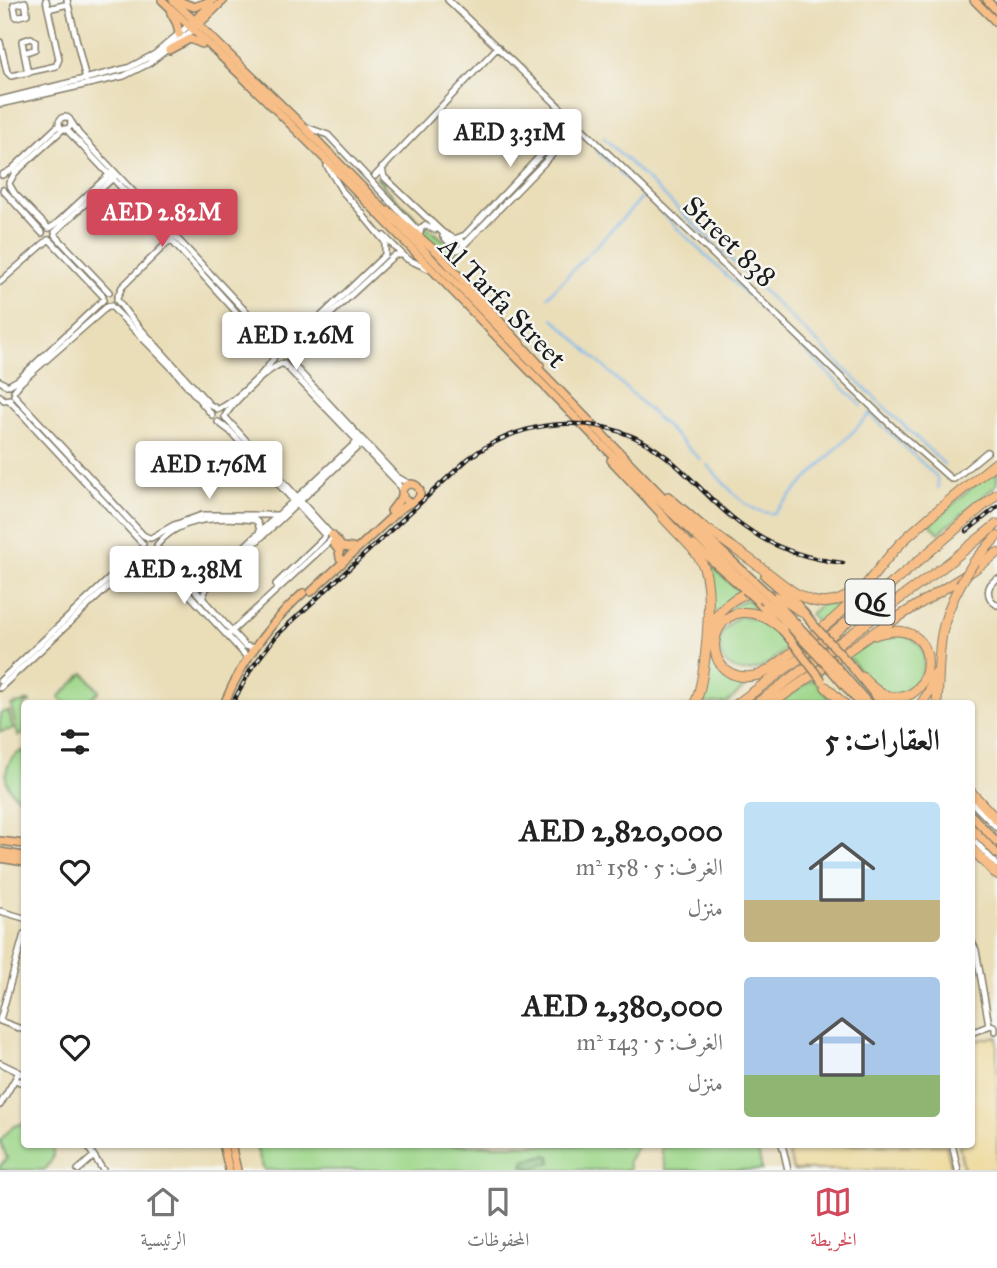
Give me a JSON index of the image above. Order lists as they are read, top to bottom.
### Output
{
  "streets": {
    "highway": ["Q6"],
    "main road": ["Al Tarfa Street"],
    "street": ["Street 838"]
  },
  "page": {
    "price": [
      "AED 3.31M",
      "AED 2.82M",
      "AED 1.26M",
      "AED 1.76M",
      "AED 2.38M"
    ],
    "heading": "العقارات: 5",
    "list": [
      {
        "name": "AED 2,820,000",
        "note": "الغرف: 5 · 158 m² · منزل"
      },
      {
        "name": "AED 2,380,000",
        "note": "الغرف: 5 · 143 m² · منزل"
      }
    ],
    "tabs": ["الخريطة", "المحفوظات", "الرئيسية"]
  }
}
